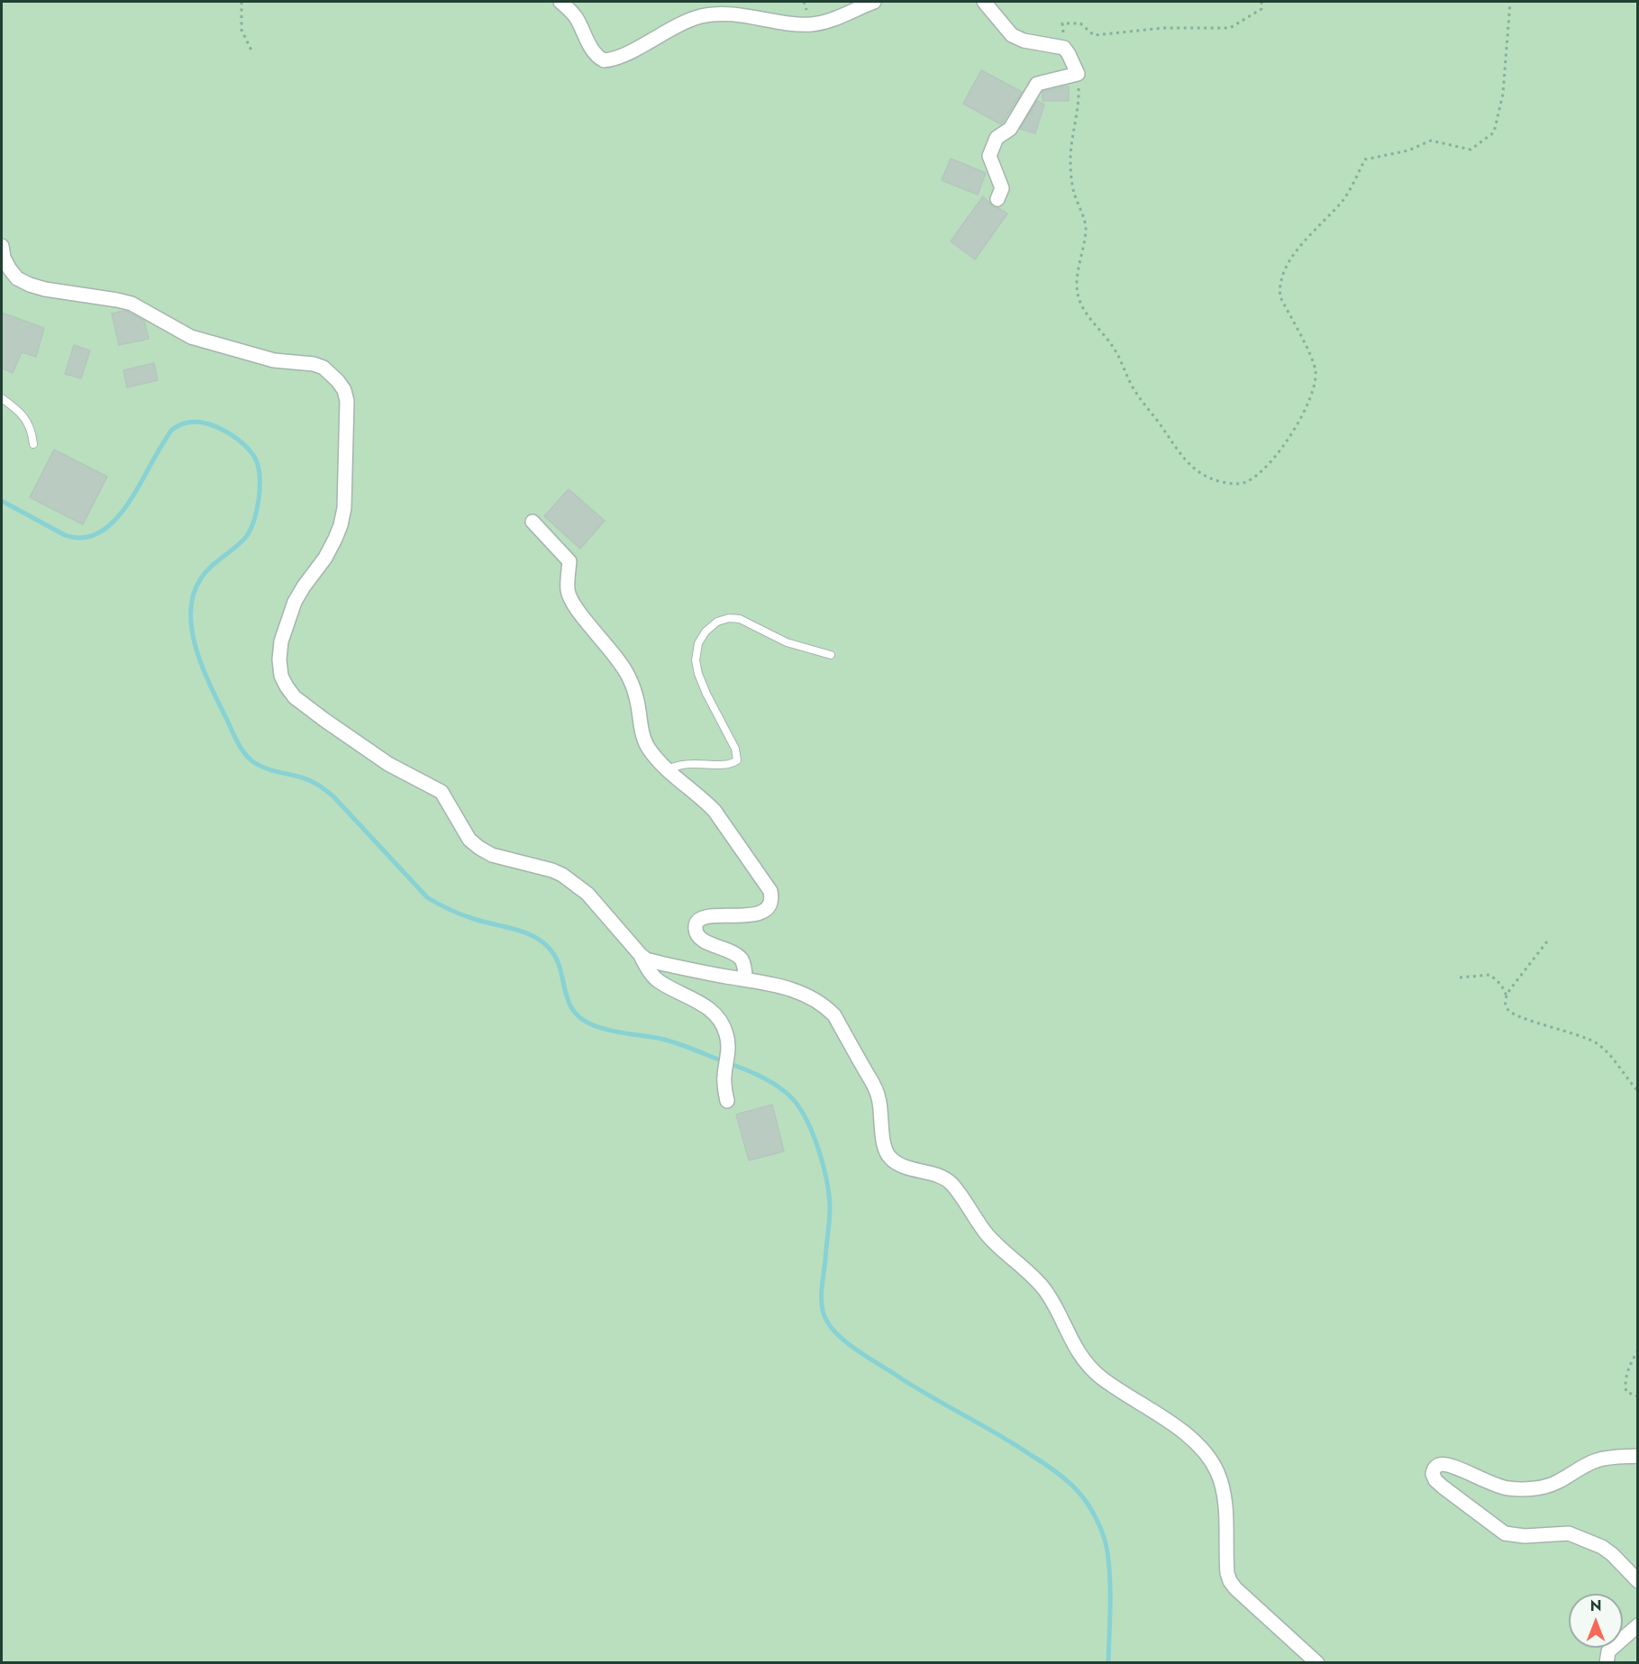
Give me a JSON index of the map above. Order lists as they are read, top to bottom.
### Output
{
  "north": "top"
}
